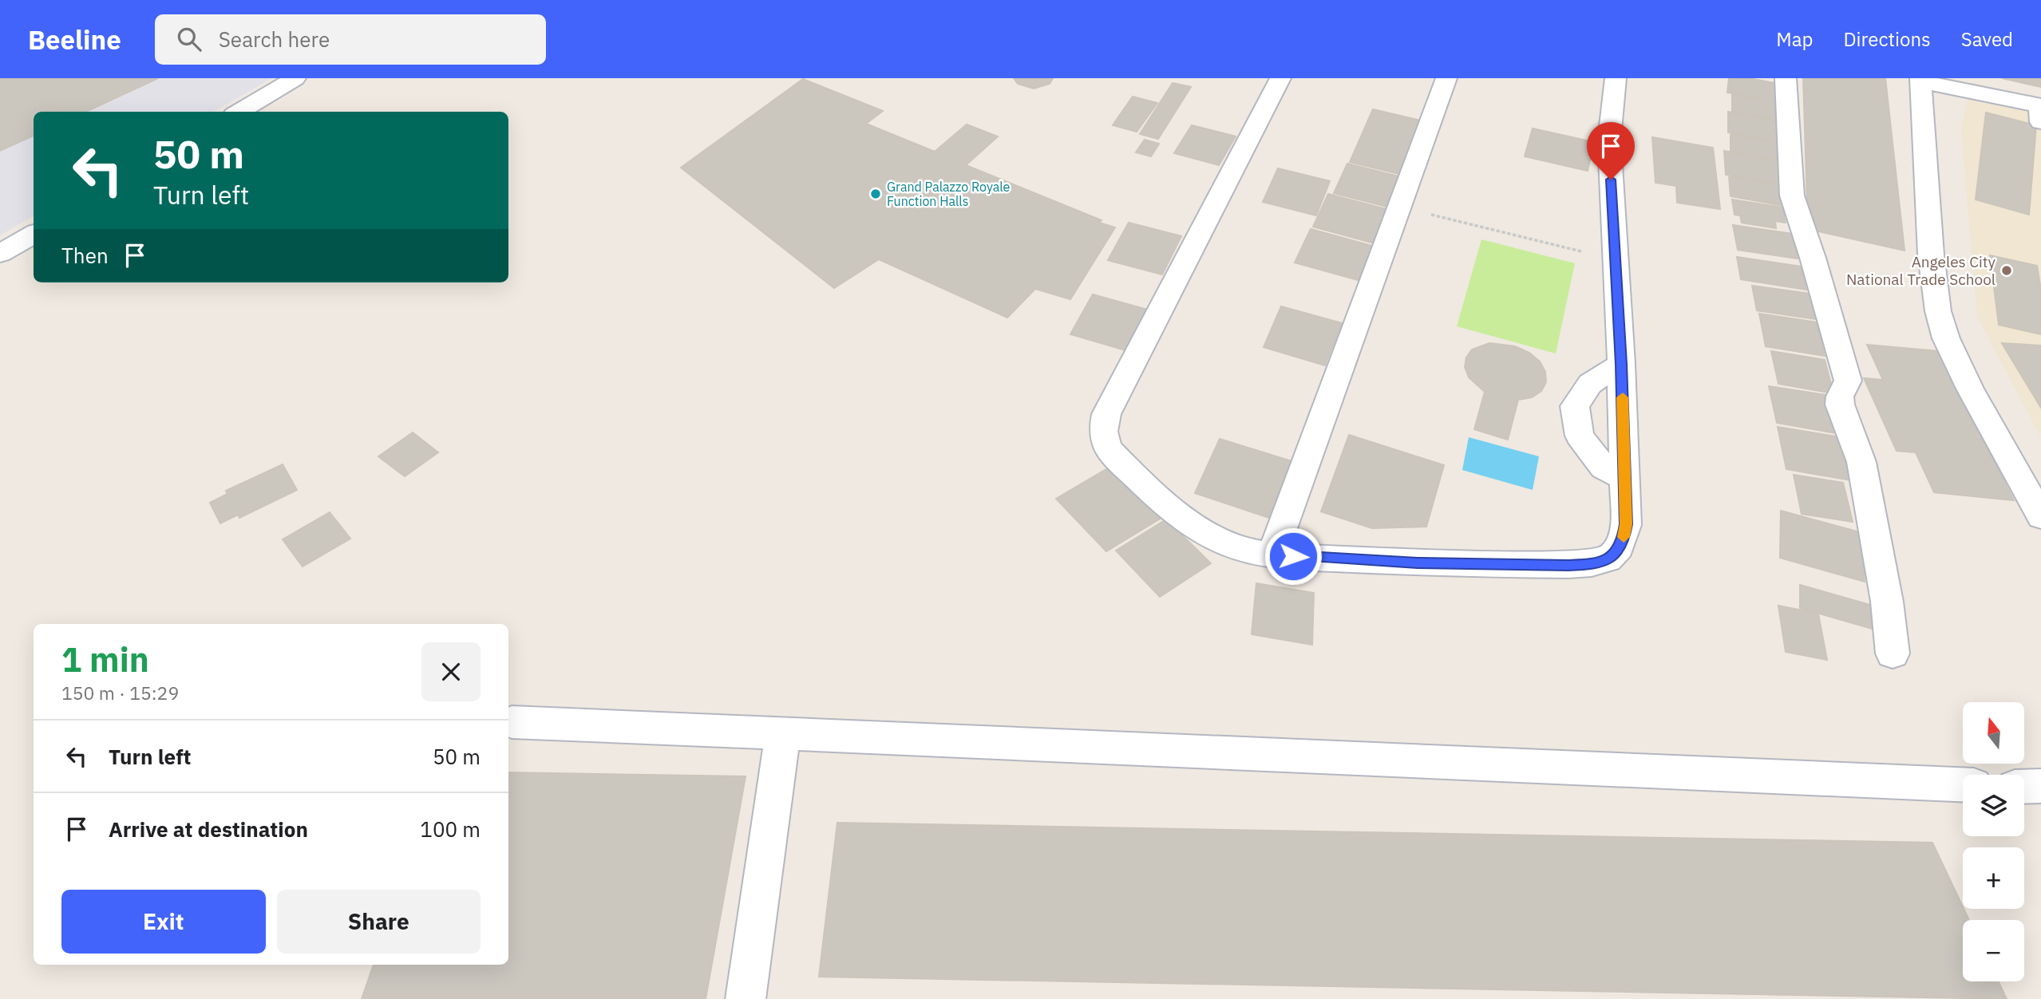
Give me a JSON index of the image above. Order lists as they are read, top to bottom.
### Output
{
  "places": ["Grand Palazzo Royale Function Halls", "Angeles City National Trade School"],
  "north": "top",
  "page": {
    "header": "Beeline",
    "search": "Search here",
    "nav": ["Map", "Directions", "Saved"],
    "turn": ["50 m", "Turn left"],
    "then": "Then",
    "heading": ["1 min", "150 m · 15:29"],
    "map_buttons": ["+", "−"],
    "list": [
      {
        "name": "Turn left",
        "value": "50 m"
      },
      {
        "name": "Arrive at destination",
        "value": "100 m"
      }
    ],
    "buttons": ["Exit", "Share"]
  }
}
